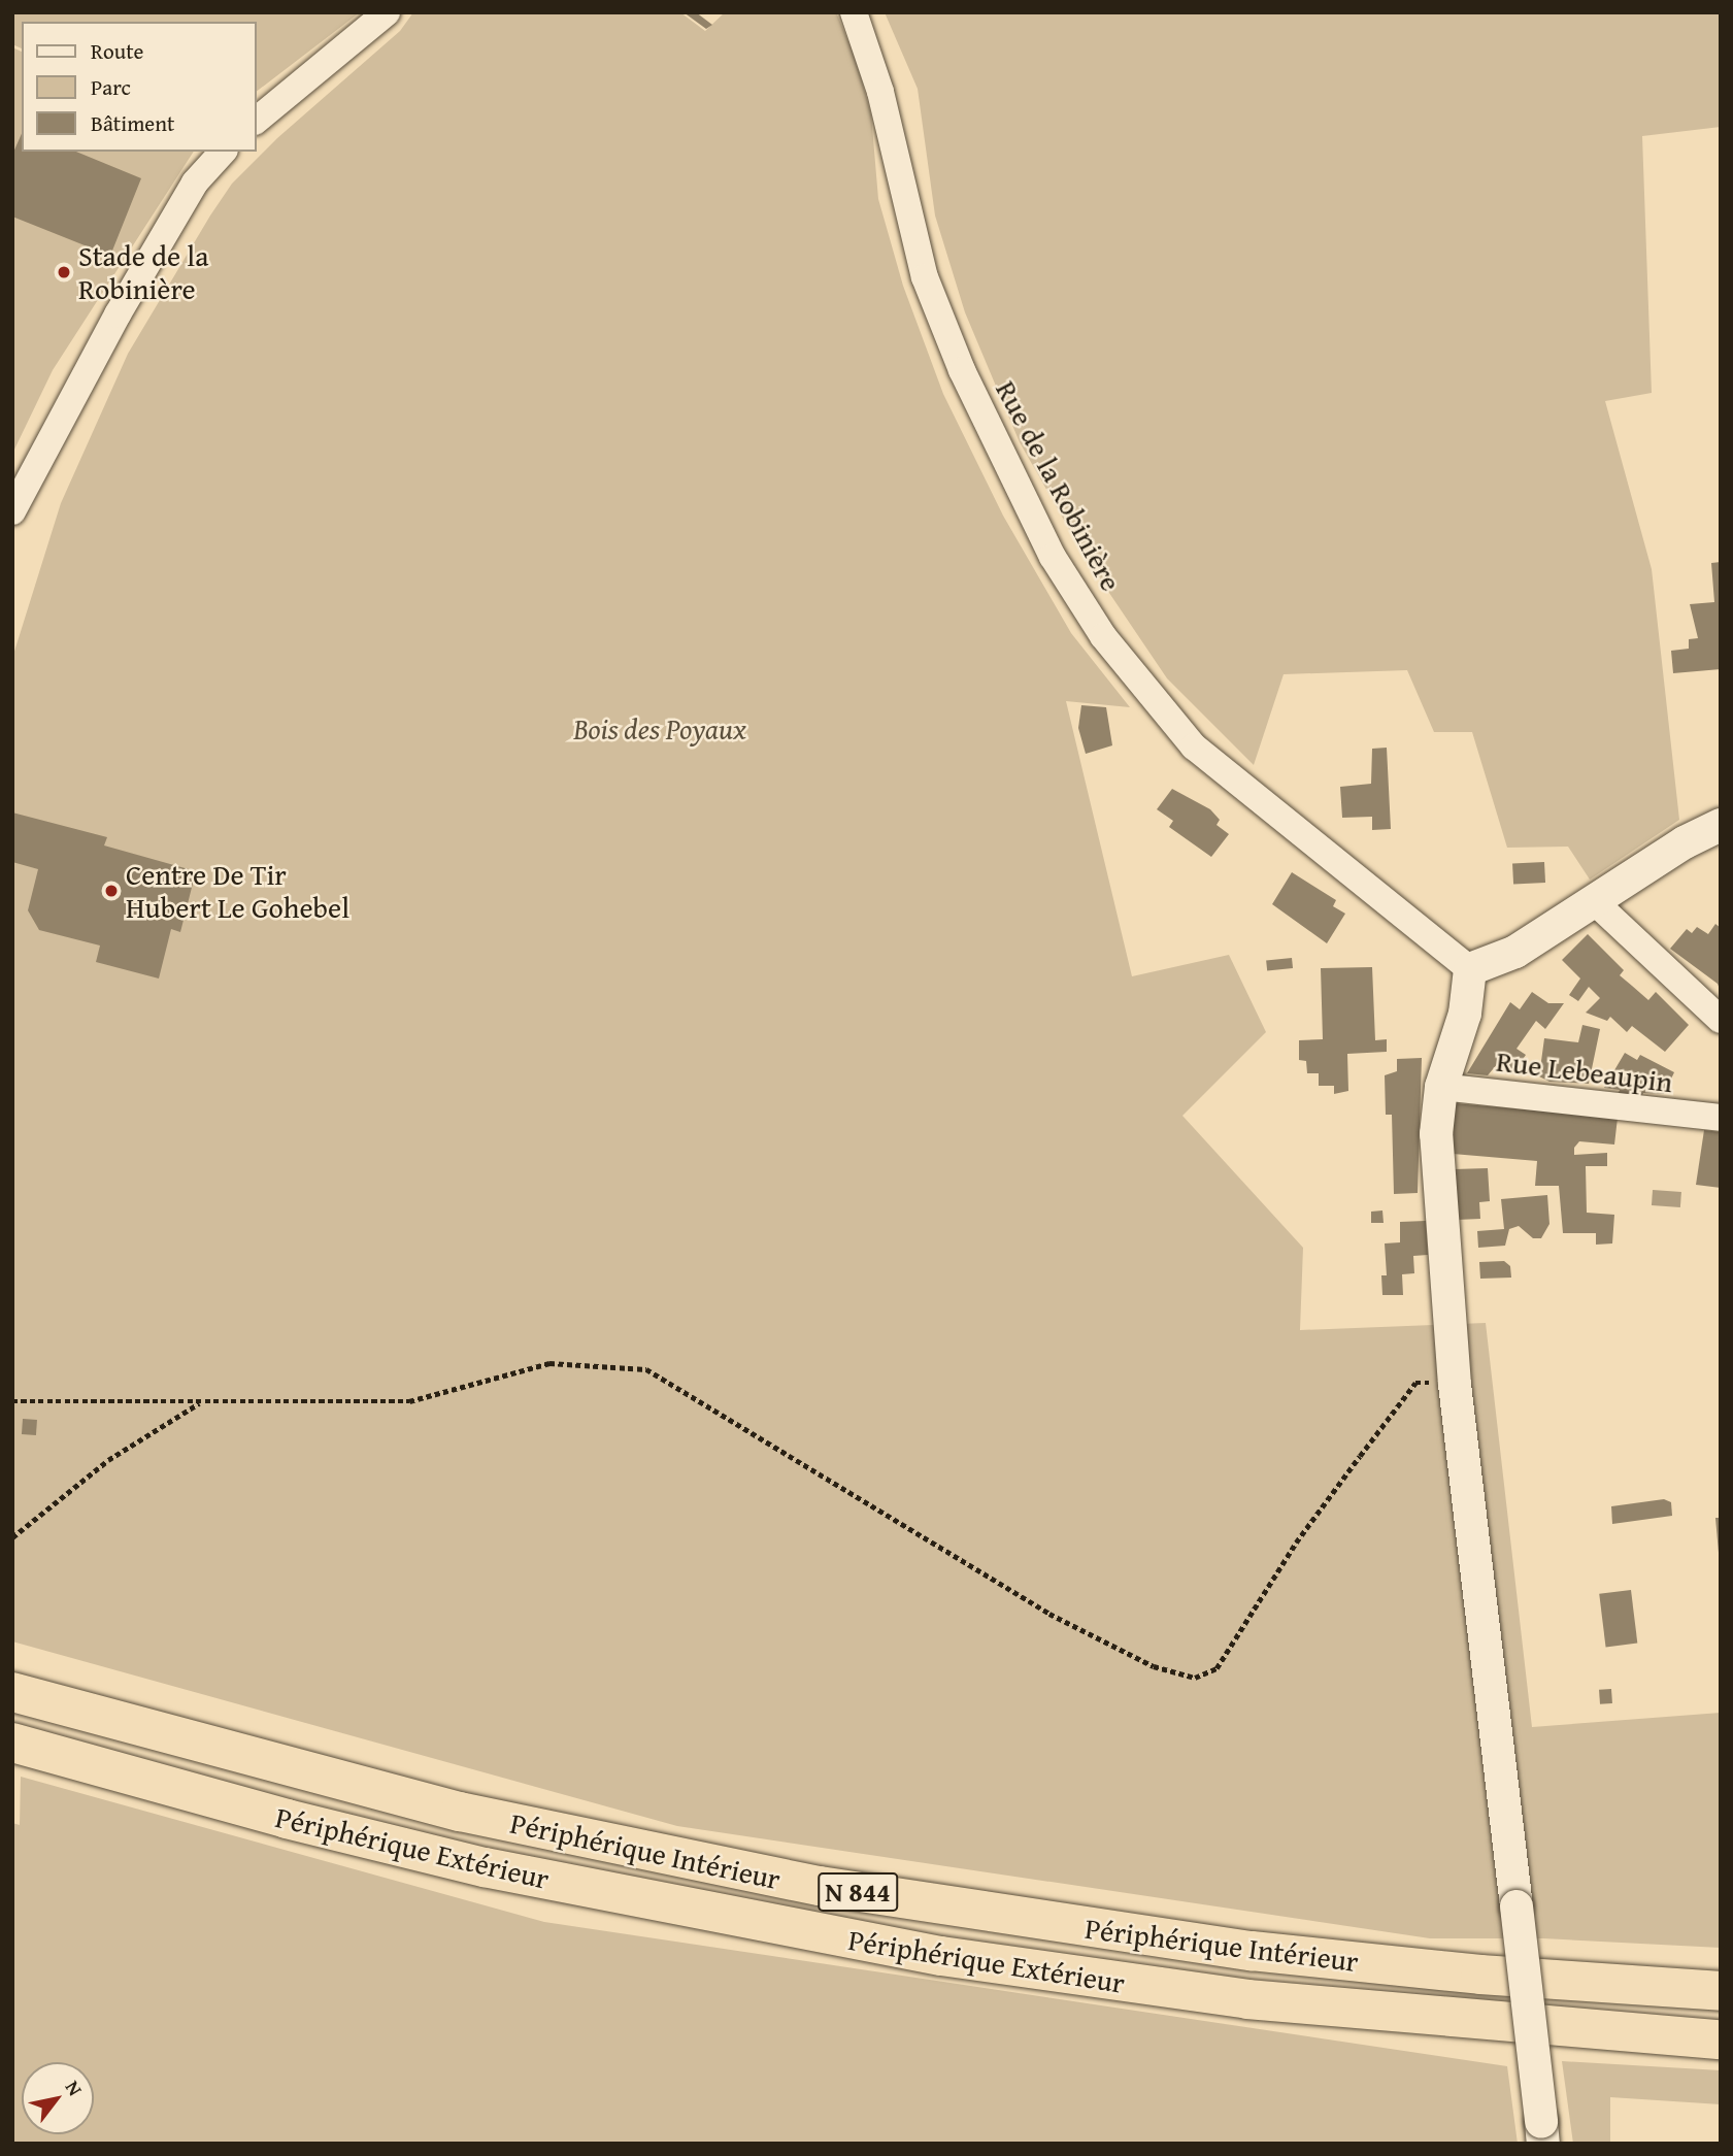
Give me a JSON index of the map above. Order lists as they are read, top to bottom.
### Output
{
  "streets": {
    "highway": ["Périphérique Extérieur", "Périphérique Intérieur", "N 844"],
    "street": ["Rue de la Robinière", "Rue Lebeaupin"]
  },
  "parks": ["Bois des Poyaux"],
  "places": ["Stade de la Robinière", "Centre De Tir Hubert Le Gohebel"],
  "legend": ["Route", "Parc", "Bâtiment"],
  "north": "top right"
}
